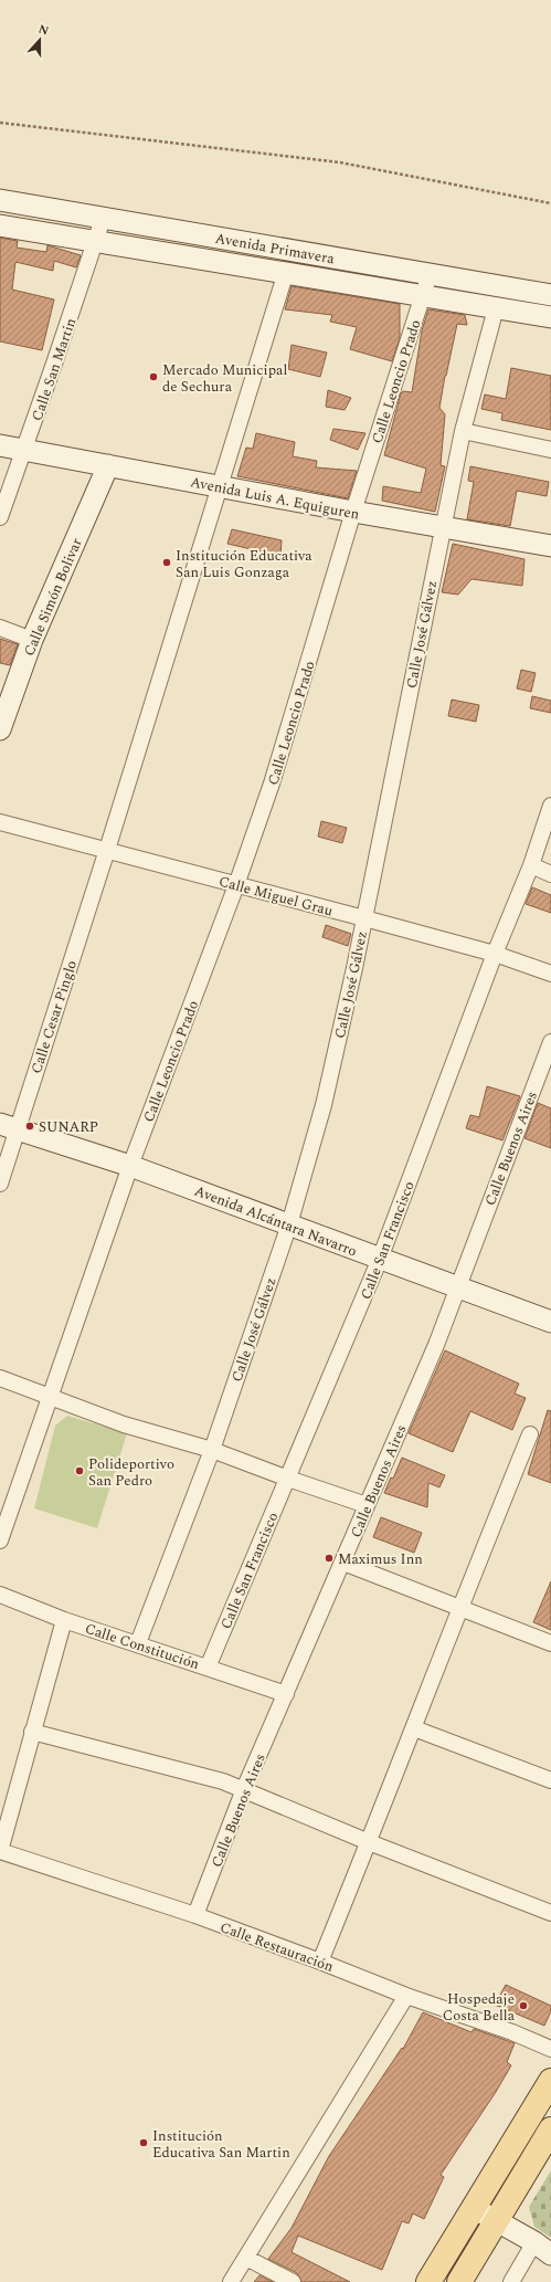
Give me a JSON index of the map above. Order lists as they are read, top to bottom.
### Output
{
  "streets": {
    "street": [
      "Avenida Primavera",
      "Calle San Martin",
      "Calle Leoncio Prado",
      "Avenida Luis A. Equiguren",
      "Calle Simón Bolivar",
      "Calle José Gálvez",
      "Calle Miguel Grau",
      "Calle Cesar Pinglo",
      "Calle Buenos Aires",
      "Avenida Alcántara Navarro",
      "Calle San Francisco",
      "Calle Constitución",
      "Calle Restauración"
    ]
  },
  "crossings": [
    ["Avenida Primavera", "Calle San Martin"],
    ["Avenida Primavera", "Calle Leoncio Prado"],
    ["Avenida Primavera", "Calle José Gálvez"],
    ["Avenida Primavera", "Calle Cesar Pinglo"],
    ["Calle San Martin", "Avenida Luis A. Equiguren"],
    ["Calle Leoncio Prado", "Avenida Luis A. Equiguren"],
    ["Calle Leoncio Prado", "Calle Miguel Grau"],
    ["Calle Leoncio Prado", "Avenida Alcántara Navarro"],
    ["Avenida Luis A. Equiguren", "Calle Simón Bolivar"],
    ["Avenida Luis A. Equiguren", "Calle José Gálvez"],
    ["Avenida Luis A. Equiguren", "Calle Cesar Pinglo"],
    ["Calle José Gálvez", "Calle Miguel Grau"],
    ["Calle José Gálvez", "Avenida Alcántara Navarro"],
    ["Calle José Gálvez", "Calle Constitución"],
    ["Calle Miguel Grau", "Calle Cesar Pinglo"],
    ["Calle Miguel Grau", "Calle San Francisco"],
    ["Calle Cesar Pinglo", "Avenida Alcántara Navarro"],
    ["Calle Buenos Aires", "Avenida Alcántara Navarro"],
    ["Calle Buenos Aires", "Calle Constitución"],
    ["Calle Buenos Aires", "Calle Restauración"],
    ["Avenida Alcántara Navarro", "Calle San Francisco"],
    ["Calle San Francisco", "Calle Constitución"]
  ],
  "places": [
    "Mercado Municipal de Sechura",
    "Institución Educativa San Luis Gonzaga",
    "SUNARP",
    "Polideportivo San Pedro",
    "Maximus Inn",
    "Hospedaje Costa Bella",
    "Institución Educativa San Martin"
  ],
  "north": "top"
}
